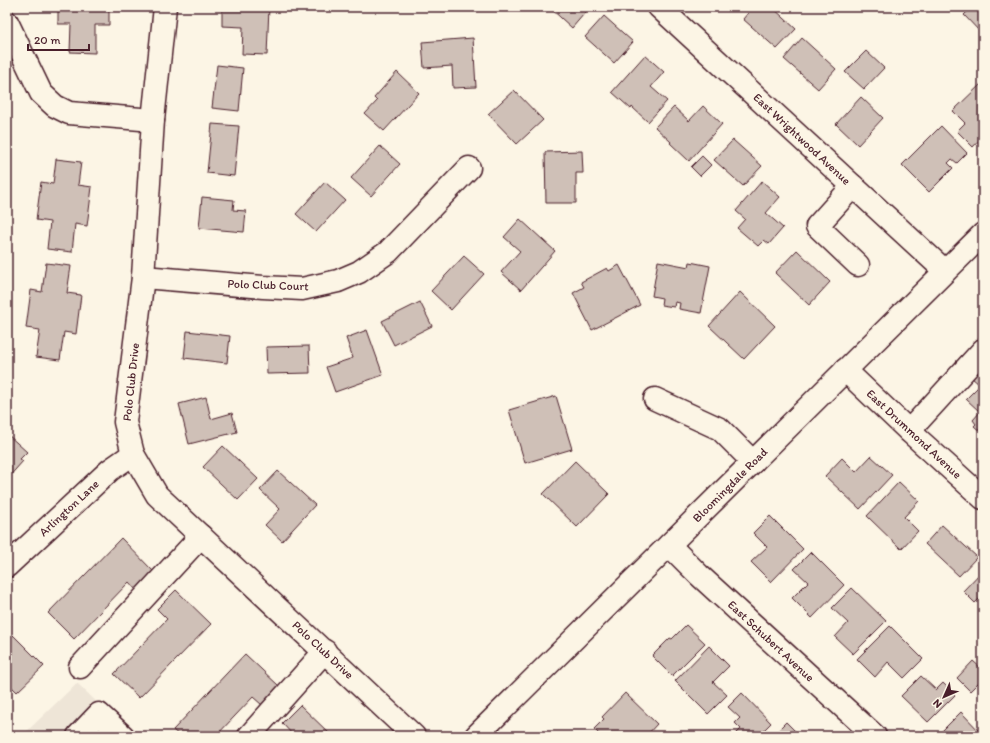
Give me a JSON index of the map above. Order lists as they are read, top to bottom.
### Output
{
  "streets": {
    "street": [
      "East Wrightwood Avenue",
      "Polo Club Court",
      "Polo Club Drive",
      "East Drummond Avenue",
      "Bloomingdale Road",
      "Arlington Lane",
      "East Schubert Avenue"
    ]
  },
  "crossings": [
    ["East Wrightwood Avenue", "Bloomingdale Road"],
    ["Polo Club Court", "Polo Club Drive"],
    ["Polo Club Drive", "Arlington Lane"],
    ["East Drummond Avenue", "Bloomingdale Road"],
    ["Bloomingdale Road", "East Schubert Avenue"]
  ],
  "scale_bar": "20 m",
  "north": "bottom left"
}
